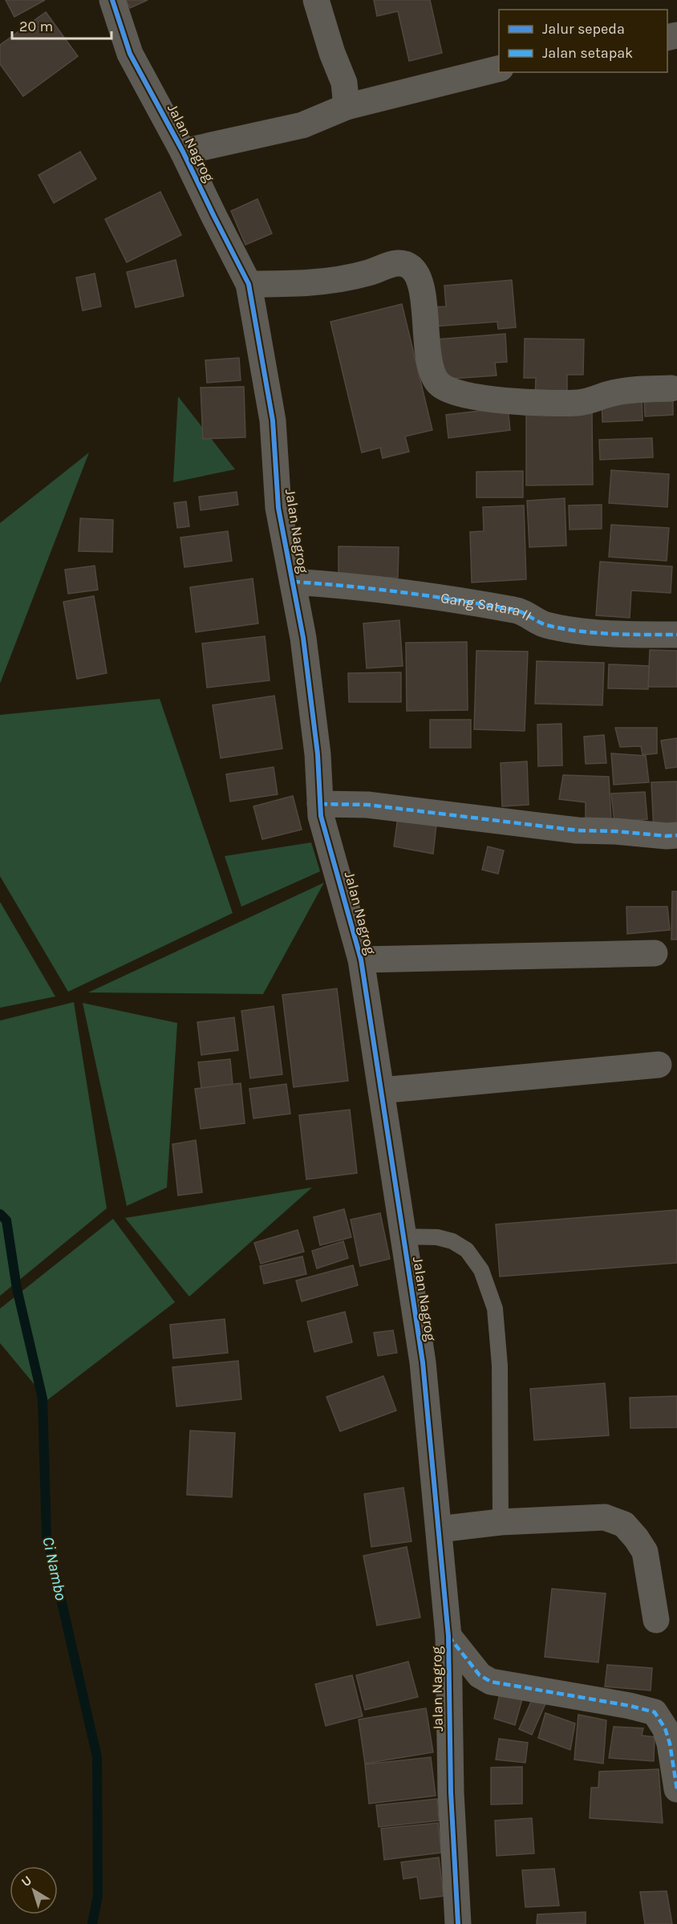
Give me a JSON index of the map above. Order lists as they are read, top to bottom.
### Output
{
  "streets": {
    "street": ["Jalan Nagrog", "Gang Satara II"]
  },
  "crossings": [
    ["Jalan Nagrog", "Gang Satara II"]
  ],
  "water": ["Ci Nambo"],
  "legend": ["Jalur sepeda", "Jalan setapak"],
  "scale_bar": "20 m",
  "north": "top left"
}
